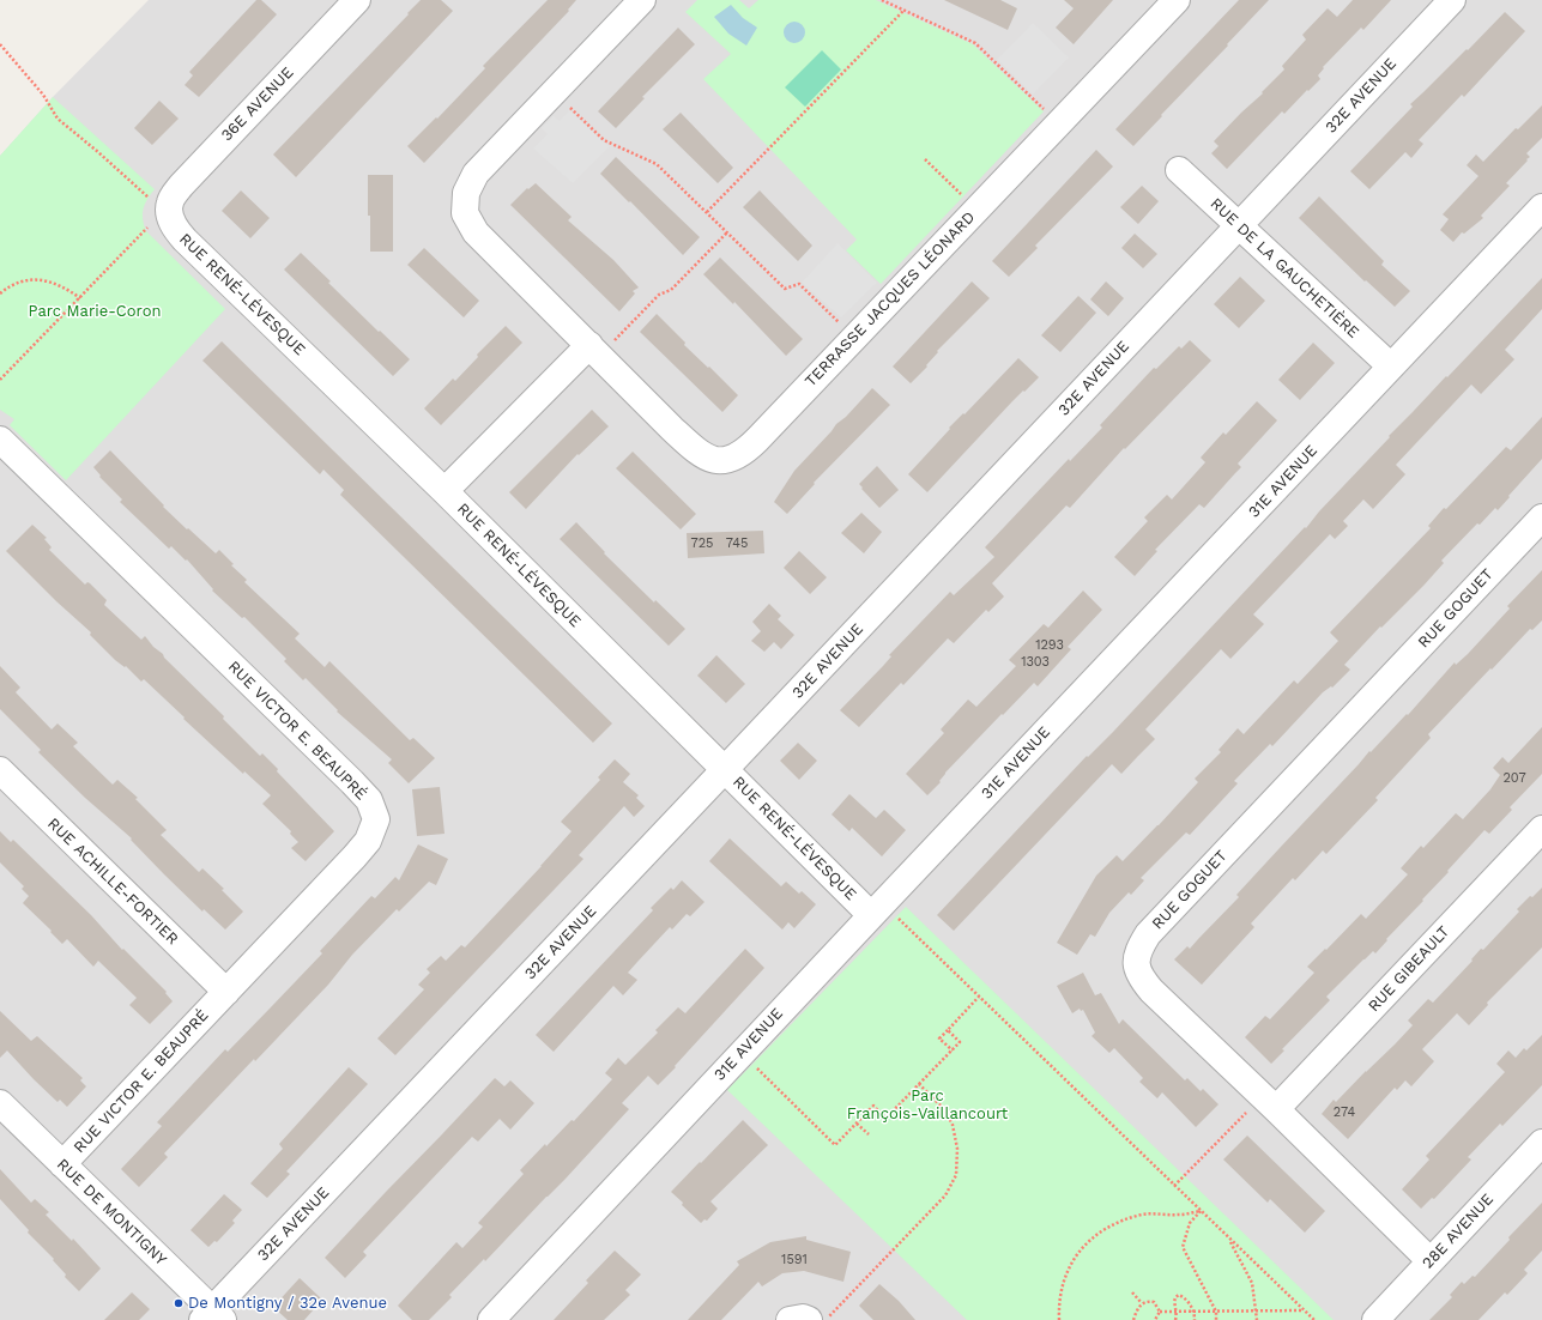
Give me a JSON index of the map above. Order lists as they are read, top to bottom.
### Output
{
  "streets": {
    "street": [
      "32E AVENUE",
      "36E AVENUE",
      "RUE DE LA GAUCHETIÈRE",
      "RUE RENÉ-LÉVESQUE",
      "TERRASSE JACQUES LÉONARD",
      "31E AVENUE",
      "RUE GOGUET",
      "RUE VICTOR E. BEAUPRÉ",
      "RUE ACHILLE-FORTIER",
      "RUE GIBEAULT",
      "RUE DE MONTIGNY",
      "28E AVENUE"
    ]
  },
  "crossings": [
    ["32E AVENUE", "RUE DE LA GAUCHETIÈRE"],
    ["32E AVENUE", "RUE RENÉ-LÉVESQUE"],
    ["32E AVENUE", "RUE DE MONTIGNY"],
    ["36E AVENUE", "RUE RENÉ-LÉVESQUE"],
    ["RUE DE LA GAUCHETIÈRE", "31E AVENUE"],
    ["RUE RENÉ-LÉVESQUE", "31E AVENUE"],
    ["RUE GOGUET", "RUE GIBEAULT"],
    ["RUE GOGUET", "28E AVENUE"],
    ["RUE VICTOR E. BEAUPRÉ", "RUE ACHILLE-FORTIER"],
    ["RUE VICTOR E. BEAUPRÉ", "RUE DE MONTIGNY"]
  ],
  "parks": ["Parc Marie-Coron", "Parc François-Vaillancourt"],
  "places": ["De Montigny / 32e Avenue"],
  "house_numbers": [
    "725",
    "745",
    "1293",
    "1303",
    "207",
    "274",
    "1591"
  ]
}
